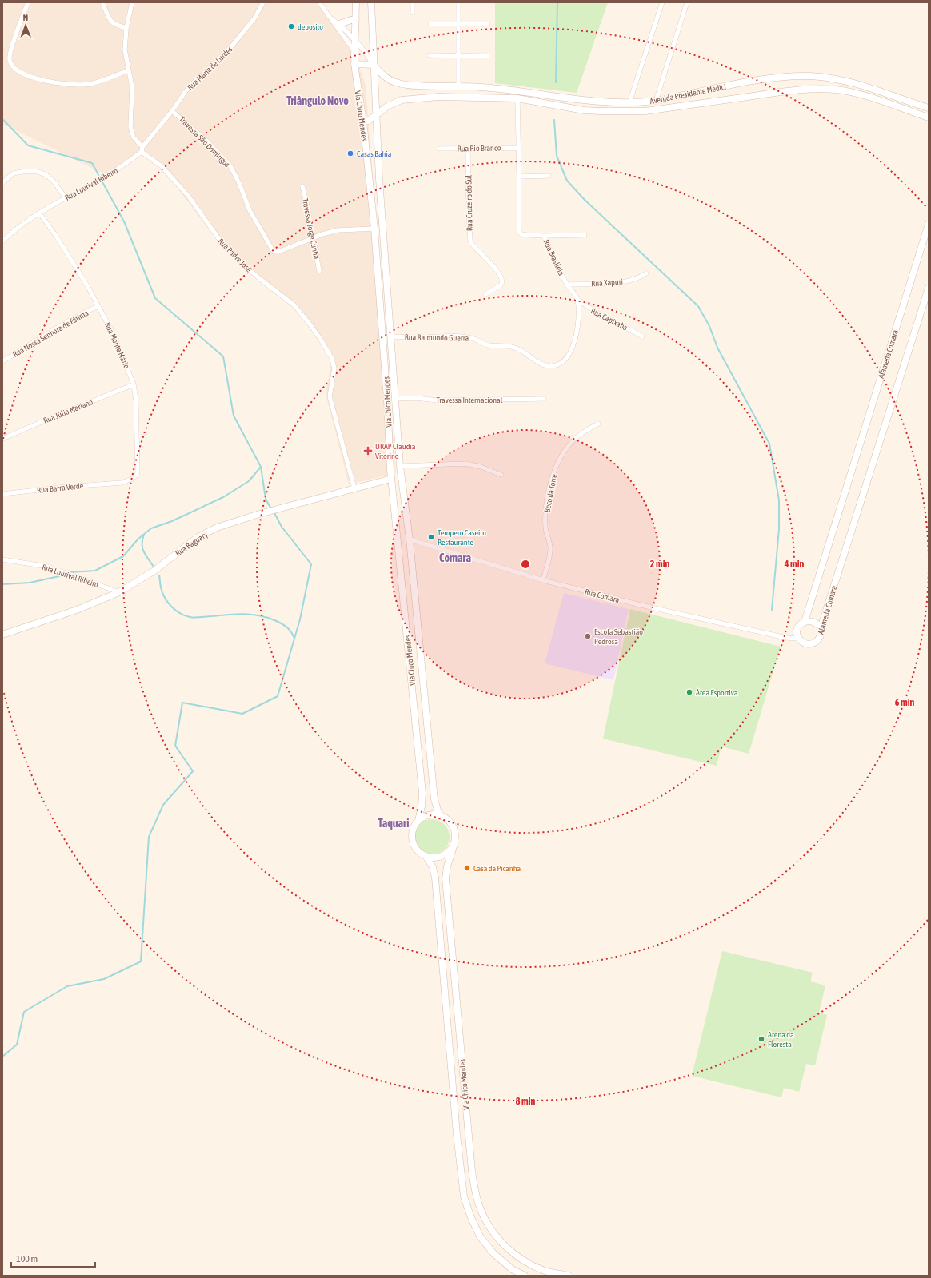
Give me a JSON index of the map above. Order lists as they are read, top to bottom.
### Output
{
  "streets": {
    "main road": [
      "Avenida Presidente Medici",
      "Via Chico Mendes",
      "Alameda Comara",
      "Rua Baguary"
    ],
    "street": [
      "Rua Maria de Lurdes",
      "Travessa São Domingos",
      "Rua Rio Branco",
      "Rua Lourival Ribeiro",
      "Rua Cruzeiro do Sul",
      "Travessa Jorge Cunha",
      "Rua Padre José",
      "Rua Braslleia",
      "Rua Xapuri",
      "Rua Capixaba",
      "Rua Nossa Senhora de Fátima",
      "Rua Raimundo Guerra",
      "Rua Monte Mário",
      "Travessa Internacional",
      "Rua Júlio Mariano",
      "Rua Barra Verde",
      "Beco da Torre",
      "Rua Comara"
    ]
  },
  "crossings": [
    ["Rua Maria de Lurdes", "Travessa São Domingos"],
    ["Rua Maria de Lurdes", "Rua Lourival Ribeiro"],
    ["Rua Maria de Lurdes", "Rua Padre José"],
    ["Avenida Presidente Medici", "Via Chico Mendes"],
    ["Avenida Presidente Medici", "Rua Braslleia"],
    ["Via Chico Mendes", "Travessa São Domingos"],
    ["Via Chico Mendes", "Rua Raimundo Guerra"],
    ["Via Chico Mendes", "Travessa Internacional"],
    ["Via Chico Mendes", "Rua Baguary"],
    ["Via Chico Mendes", "Rua Comara"],
    ["Travessa São Domingos", "Travessa Jorge Cunha"],
    ["Rua Rio Branco", "Rua Cruzeiro do Sul"],
    ["Rua Rio Branco", "Rua Braslleia"],
    ["Rua Lourival Ribeiro", "Rua Padre José"],
    ["Rua Lourival Ribeiro", "Rua Monte Mário"],
    ["Rua Lourival Ribeiro", "Rua Baguary"],
    ["Rua Padre José", "Rua Baguary"],
    ["Rua Braslleia", "Rua Xapuri"],
    ["Rua Braslleia", "Rua Capixaba"],
    ["Rua Braslleia", "Rua Raimundo Guerra"],
    ["Rua Capixaba", "Rua Raimundo Guerra"],
    ["Rua Nossa Senhora de Fátima", "Rua Monte Mário"],
    ["Rua Monte Mário", "Rua Júlio Mariano"],
    ["Rua Monte Mário", "Rua Barra Verde"],
    ["Alameda Comara", "Rua Comara"],
    ["Beco da Torre", "Rua Comara"]
  ],
  "districts": ["Triângulo Novo", "Comara", "Taquari"],
  "places": {
    "other": [
      "deposito",
      "Casas Bahia",
      "Tempero Caseiro Restaurante",
      "Escola Sebastião Pedrosa",
      "Área Esportiva",
      "Casa da Picanha",
      "Arena da Floresta"
    ],
    "health": ["URAP Claudia Vitorino"]
  },
  "scale_bar": "100 m",
  "north": "top",
  "rings": [
    "2 min",
    "4 min",
    "6 min",
    "8 min"
  ]
}
